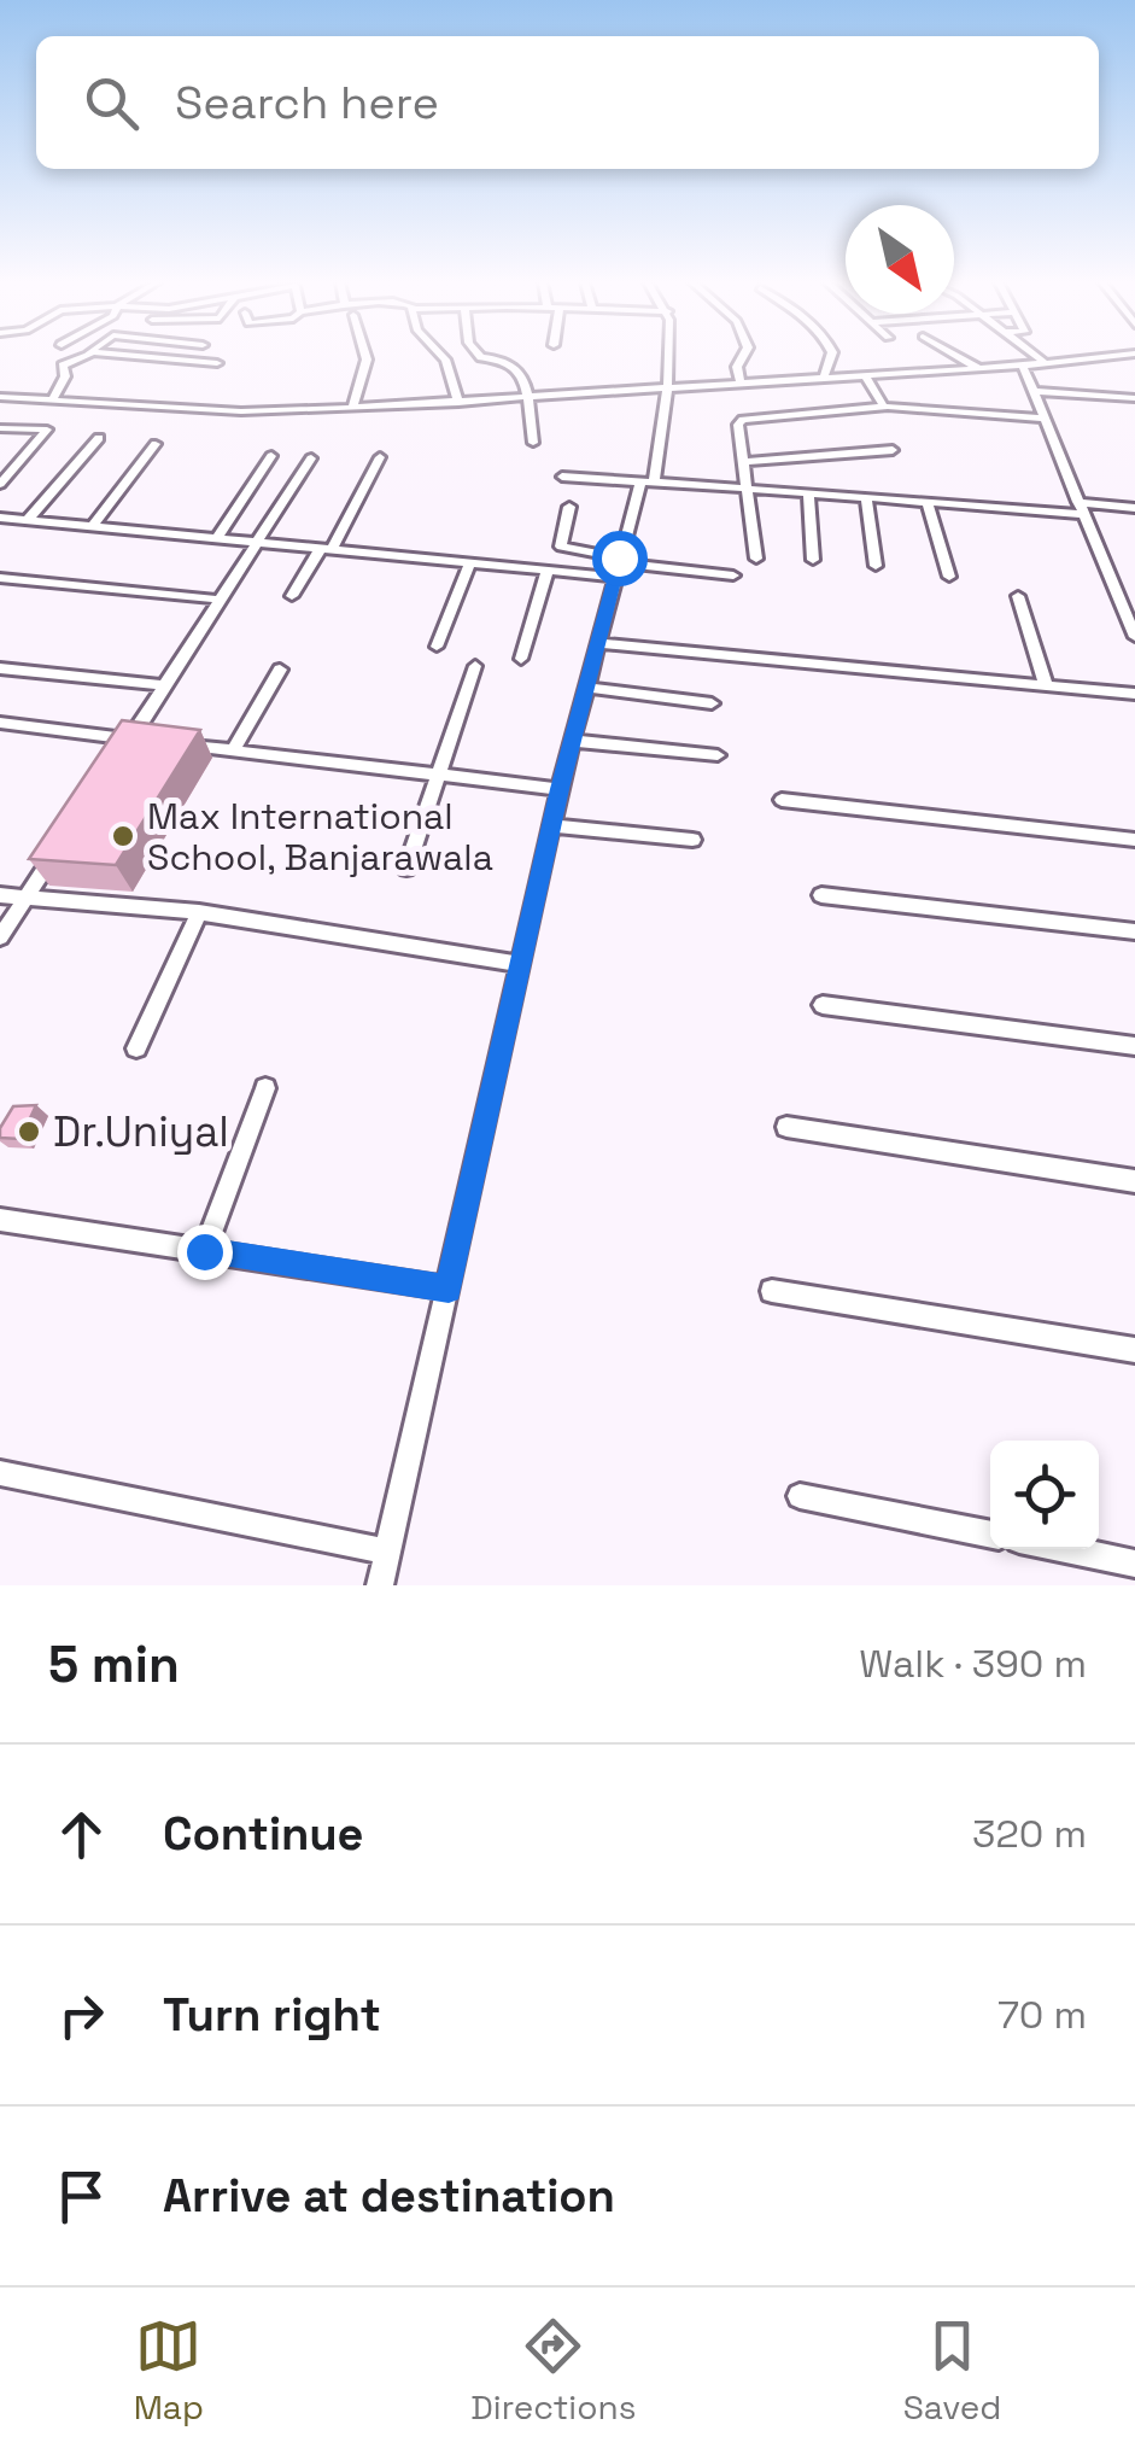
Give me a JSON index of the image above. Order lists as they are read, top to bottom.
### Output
{
  "places": ["Max International School, Banjarawala", "Dr.Uniyal"],
  "north": "bottom right",
  "page": {
    "search": "Search here",
    "heading": ["5 min", "Walk · 390 m"],
    "list": [
      ["Continue", "320 m"],
      ["Turn right", "70 m"],
      "Arrive at destination"
    ],
    "nav": ["Map", "Directions", "Saved"]
  }
}
